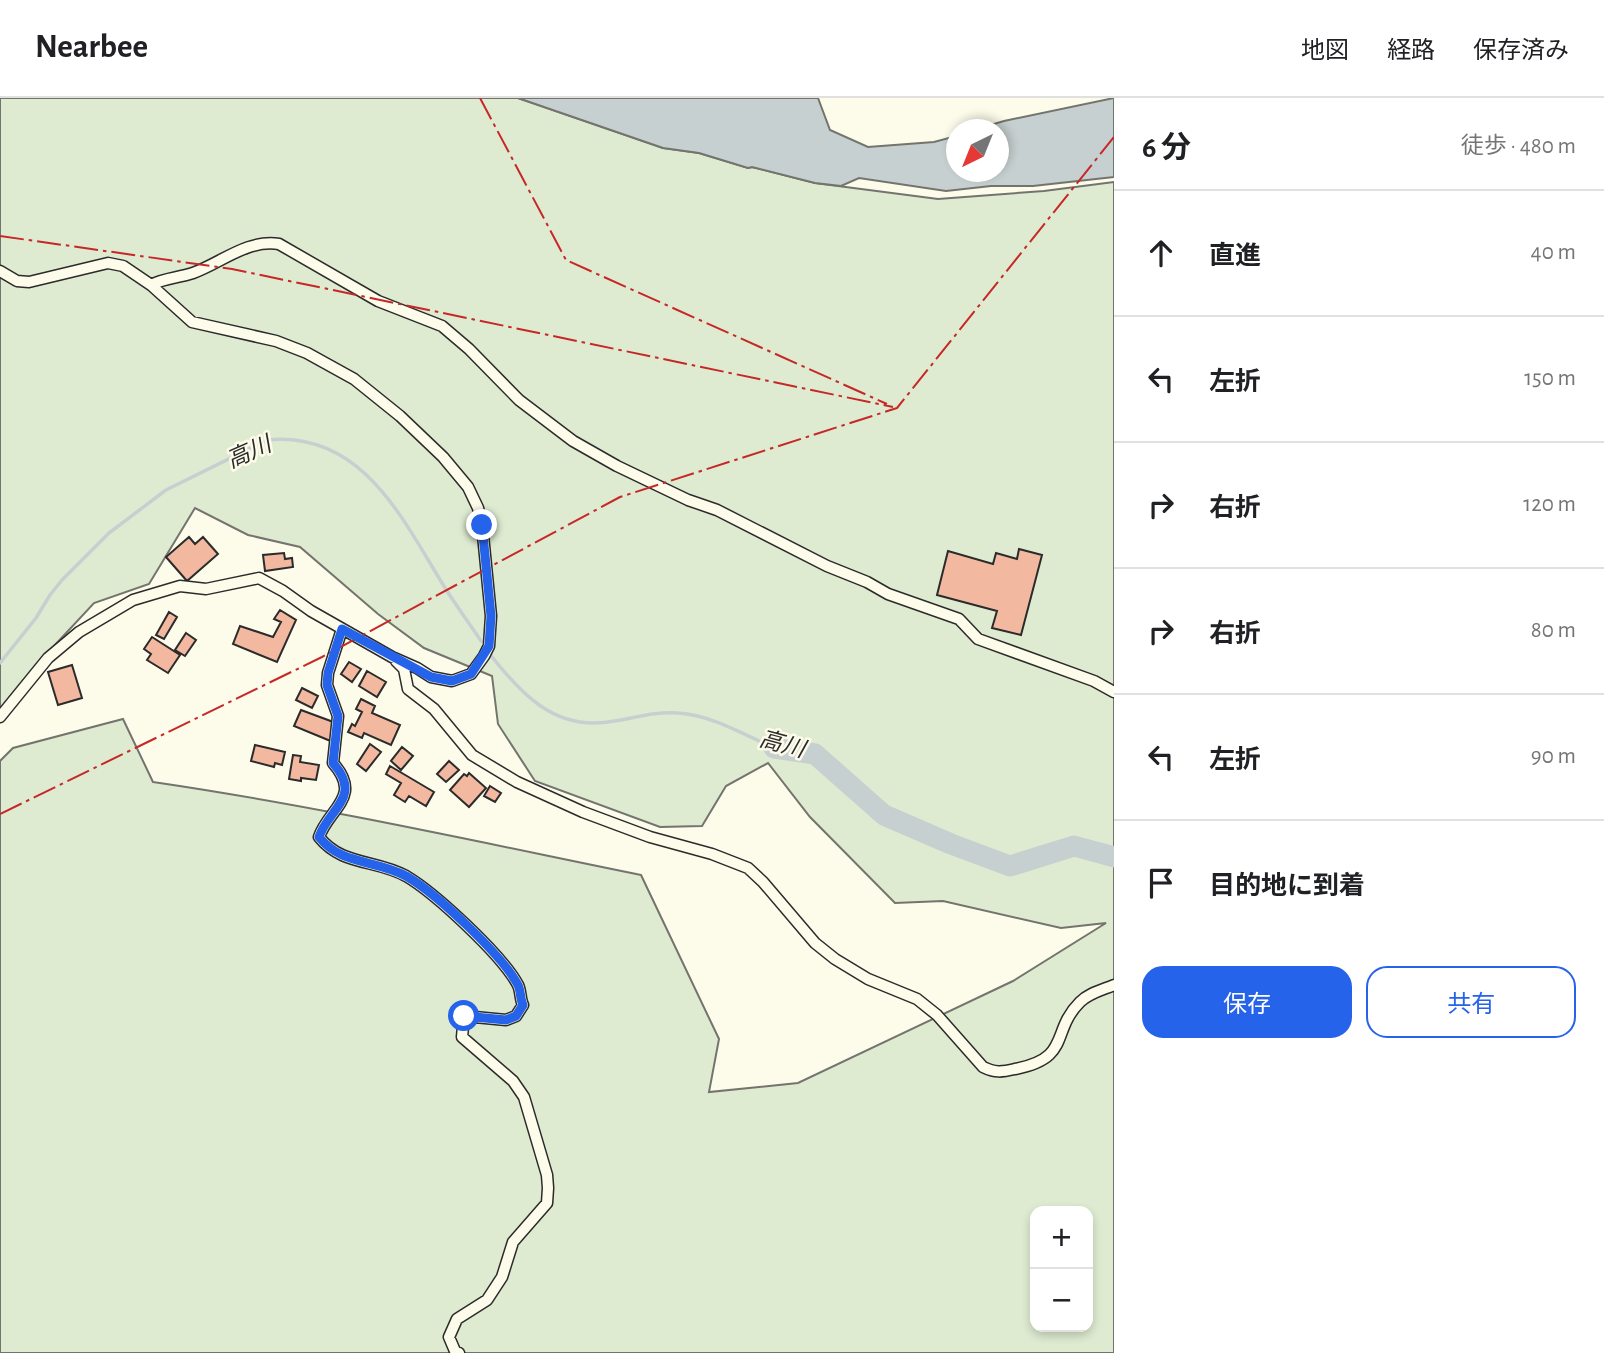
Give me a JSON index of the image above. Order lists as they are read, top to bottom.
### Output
{
  "water": ["高川"],
  "north": "bottom left",
  "page": {
    "header": "Nearbee",
    "nav": ["地図", "経路", "保存済み"],
    "heading": ["6 分", "徒歩 · 480 m"],
    "list": [
      ["直進", "40 m"],
      ["左折", "150 m"],
      ["右折", "120 m"],
      ["右折", "80 m"],
      ["左折", "90 m"],
      "目的地に到着"
    ],
    "buttons": ["保存", "共有"],
    "map_buttons": ["+", "−"]
  }
}
